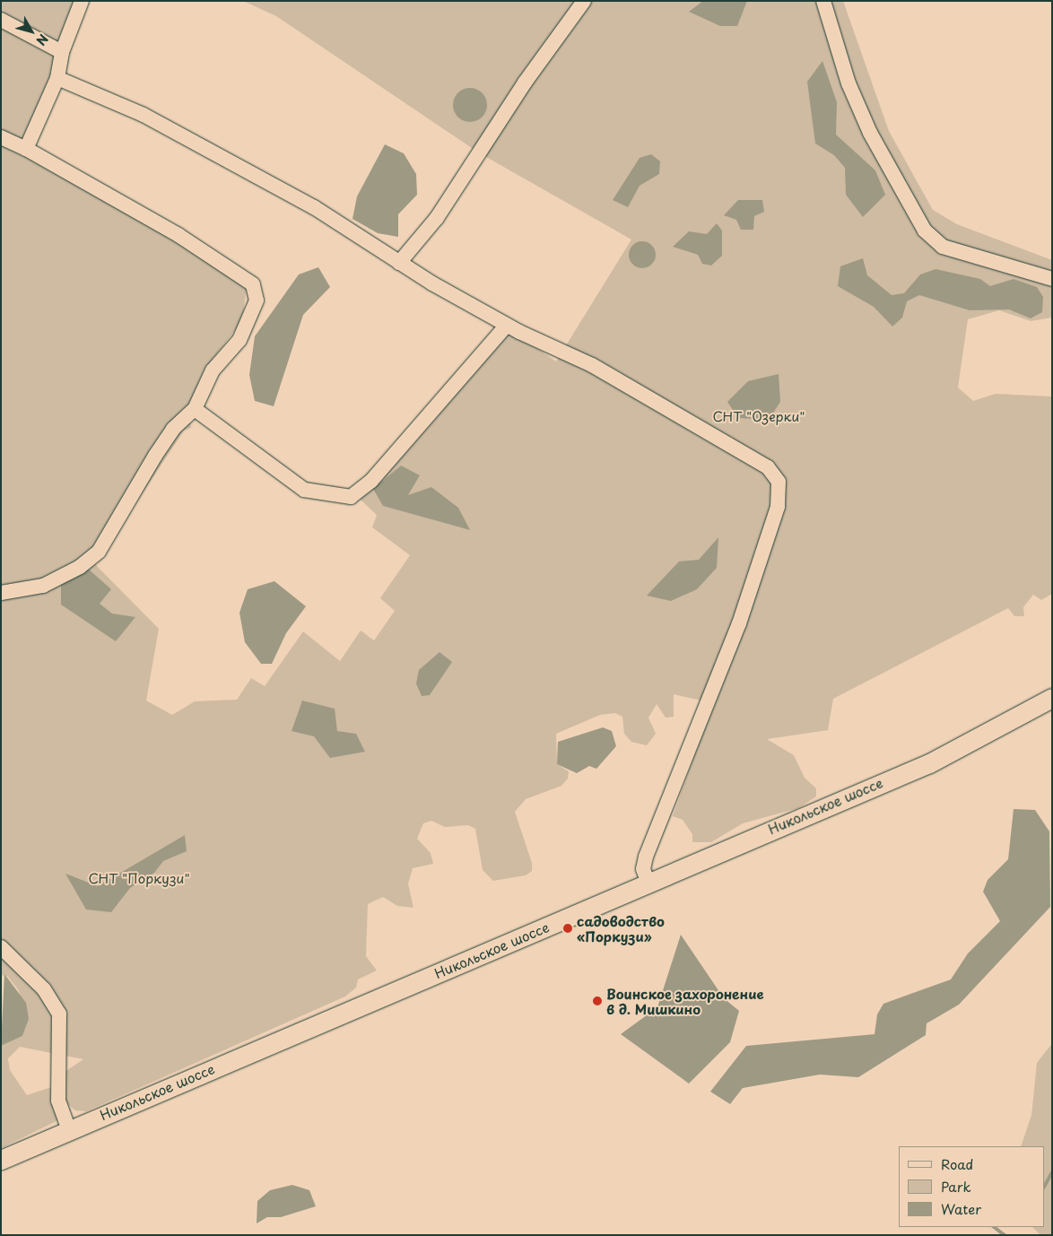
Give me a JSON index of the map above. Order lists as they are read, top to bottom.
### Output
{
  "streets": {
    "main road": ["Никольское шоссе"]
  },
  "parks": ["СНТ \"Озерки\"", "СНТ \"Поркузи\""],
  "places": ["садоводство «Поркузи»", "Воинское захоронение в д. Мишкино"],
  "legend": ["Road", "Park", "Water"],
  "north": "bottom right"
}
